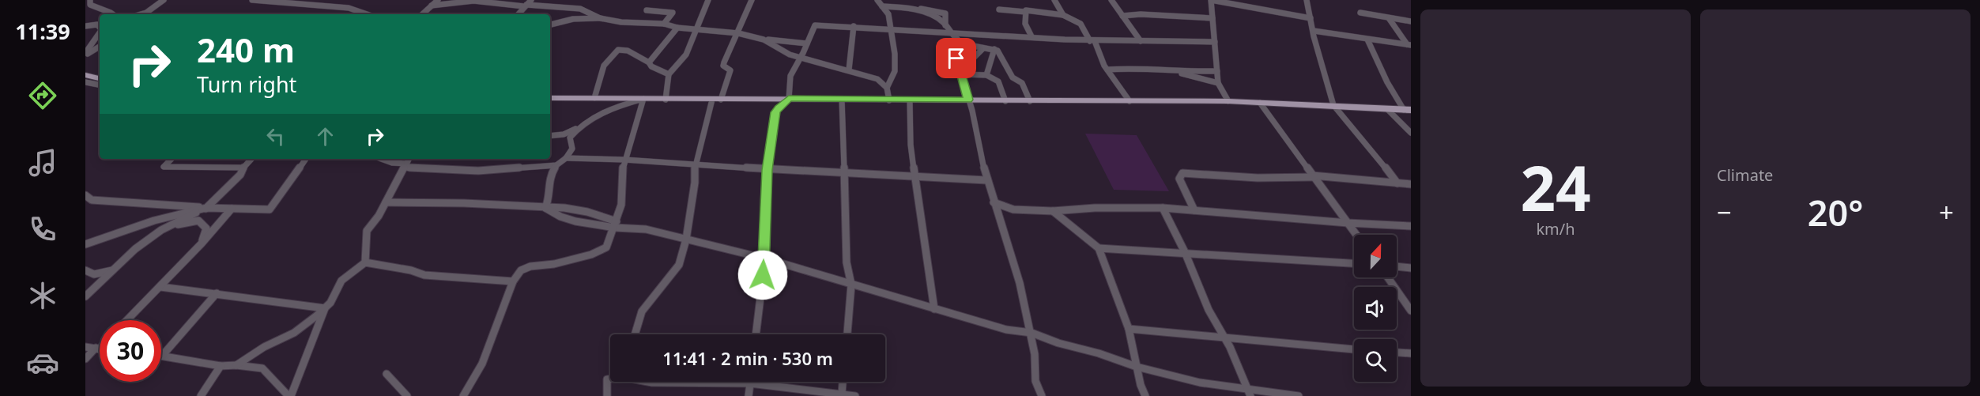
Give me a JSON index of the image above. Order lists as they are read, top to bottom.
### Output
{
  "north": "top",
  "page": {
    "tabs": "11:39",
    "tile": [
      ["24", "km/h"],
      "Climate"
    ],
    "turn": ["240 m", "Turn right"],
    "heat": ["−", "20°", "+"],
    "limit": "30",
    "trip": "11:41 · 2 min · 530 m"
  }
}
